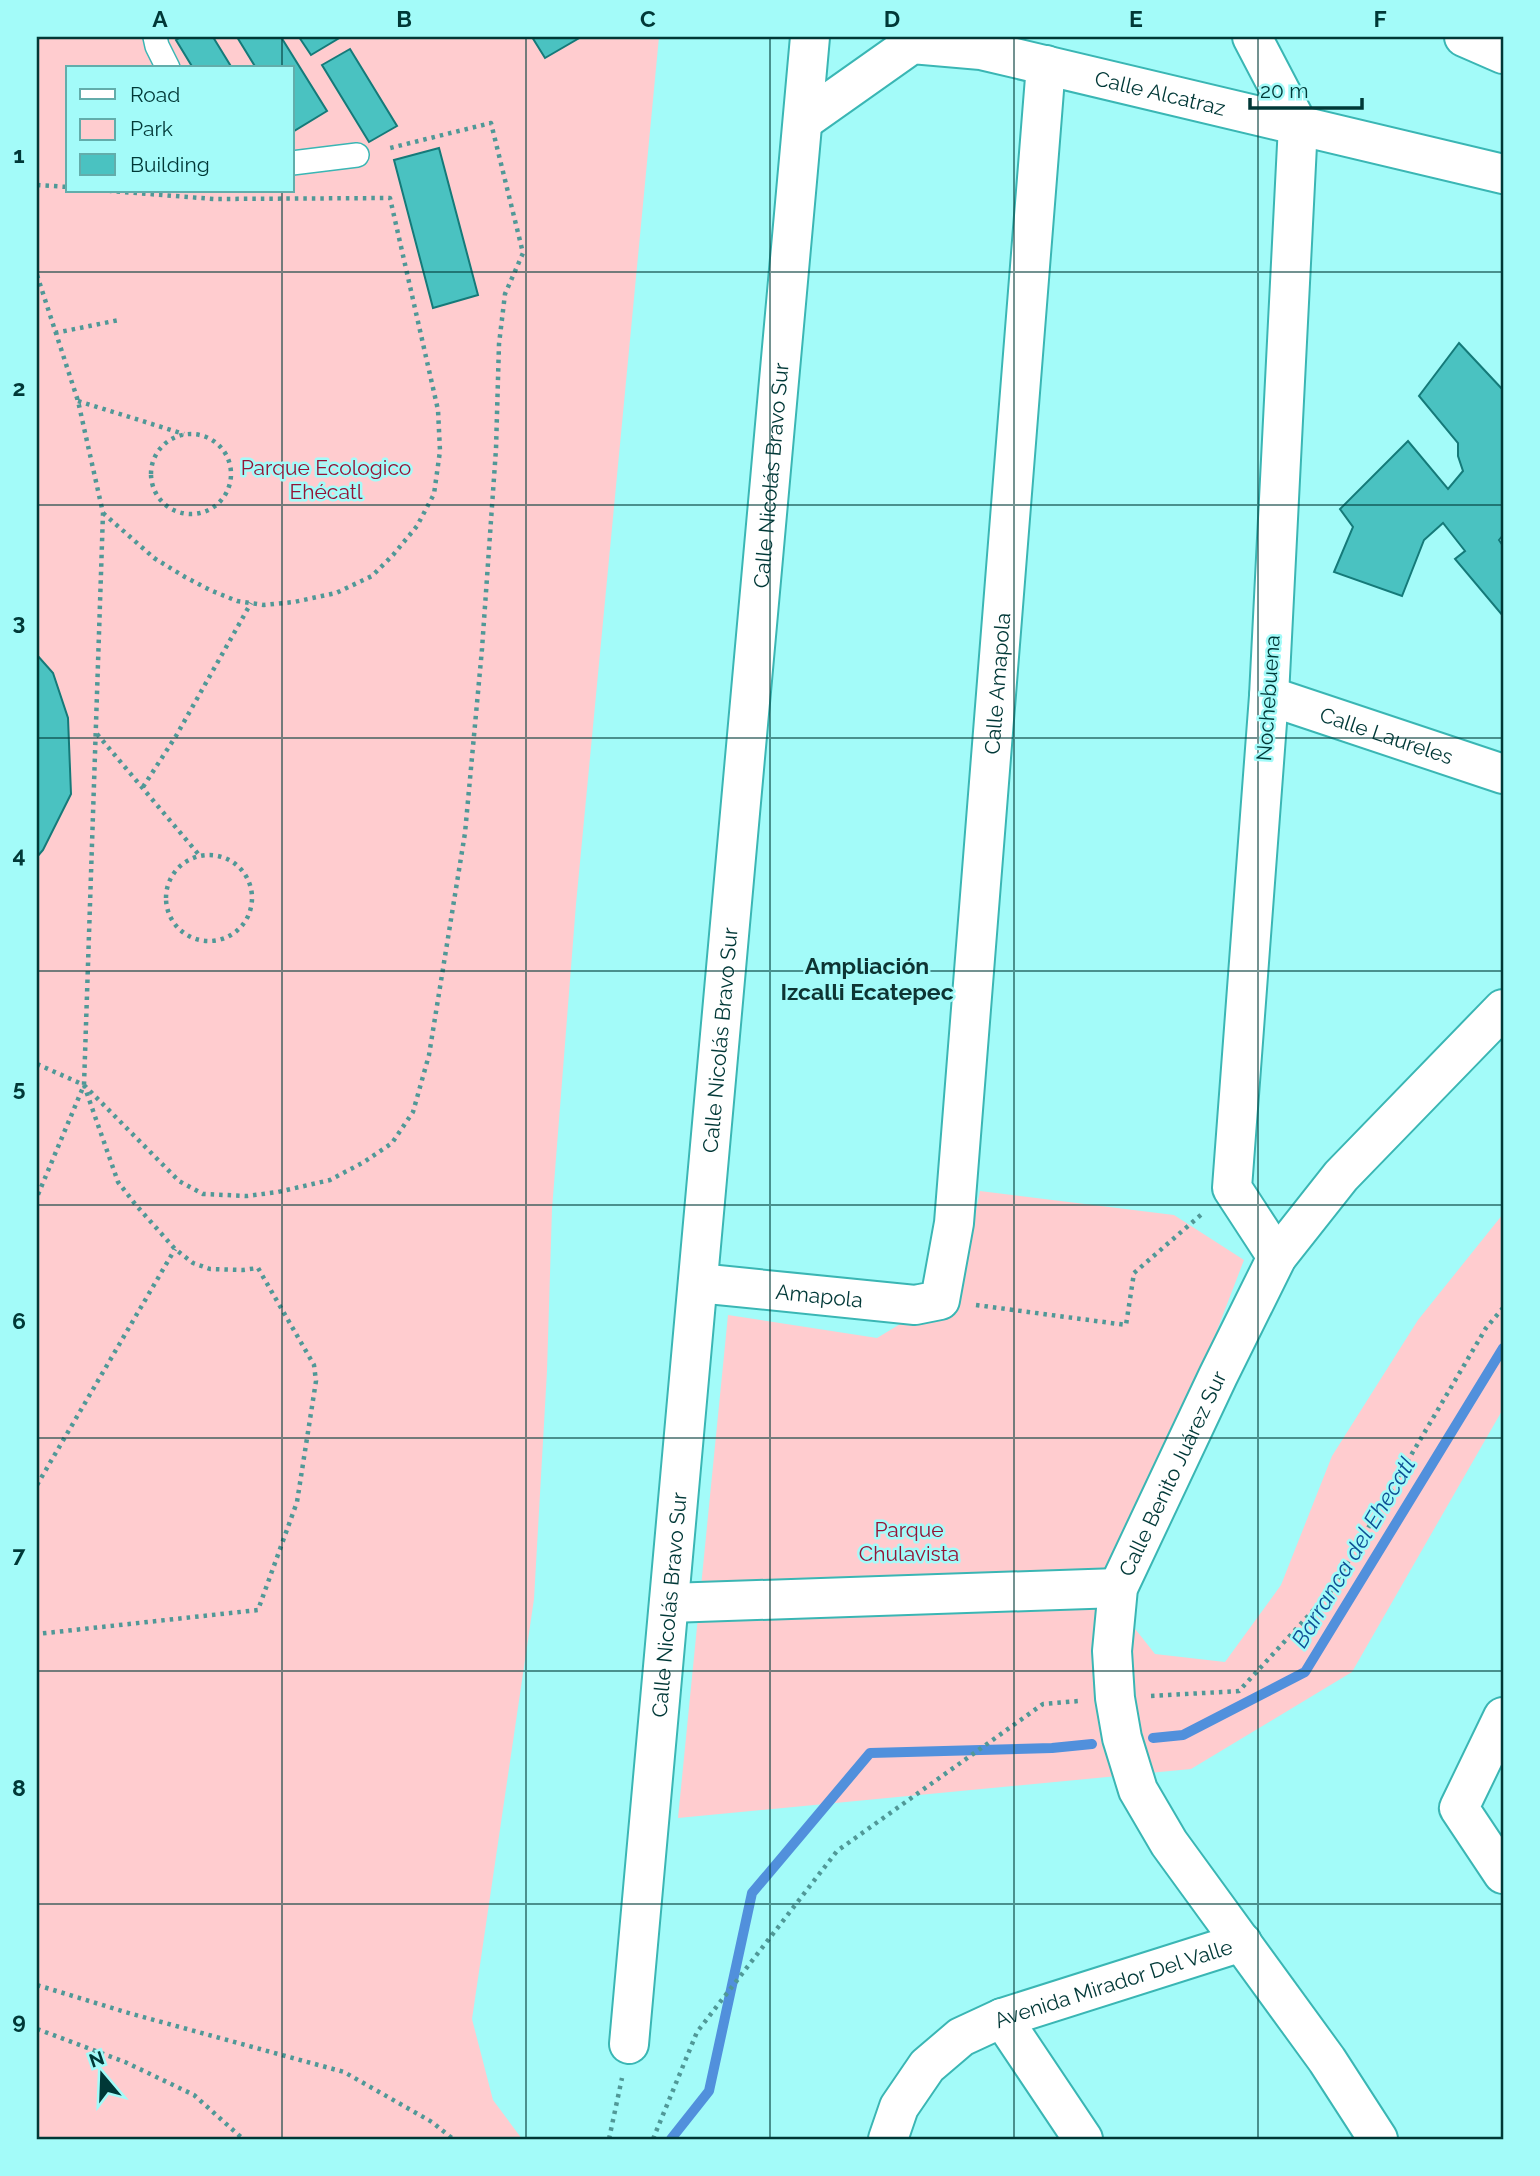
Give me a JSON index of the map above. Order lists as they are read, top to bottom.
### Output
{
  "streets": {
    "street": [
      "Calle Alcatraz",
      "Calle Nicolás Bravo Sur",
      "Calle Amapola",
      "Nochebuena",
      "Calle Laureles",
      "Amapola",
      "Calle Benito Juárez Sur",
      "Avenida Mirador Del Valle"
    ]
  },
  "crossings": [
    ["Calle Alcatraz", "Calle Nicolás Bravo Sur"],
    ["Calle Alcatraz", "Calle Amapola"],
    ["Calle Alcatraz", "Nochebuena"],
    ["Calle Nicolás Bravo Sur", "Amapola"],
    ["Calle Nicolás Bravo Sur", "Calle Benito Juárez Sur"],
    ["Calle Amapola", "Amapola"],
    ["Nochebuena", "Calle Laureles"]
  ],
  "districts": ["Ampliación Izcalli Ecatepec"],
  "water": ["Barranca del Ehecatl"],
  "parks": ["Parque Ecologico Ehécatl", "Parque Chulavista"],
  "legend": ["Road", "Park", "Building"],
  "scale_bar": "20 m",
  "north": "top",
  "grid": {
    "columns": [
      "A",
      "B",
      "C",
      "D",
      "E",
      "F"
    ],
    "rows": [
      "1",
      "2",
      "3",
      "4",
      "5",
      "6",
      "7",
      "8",
      "9"
    ]
  }
}
